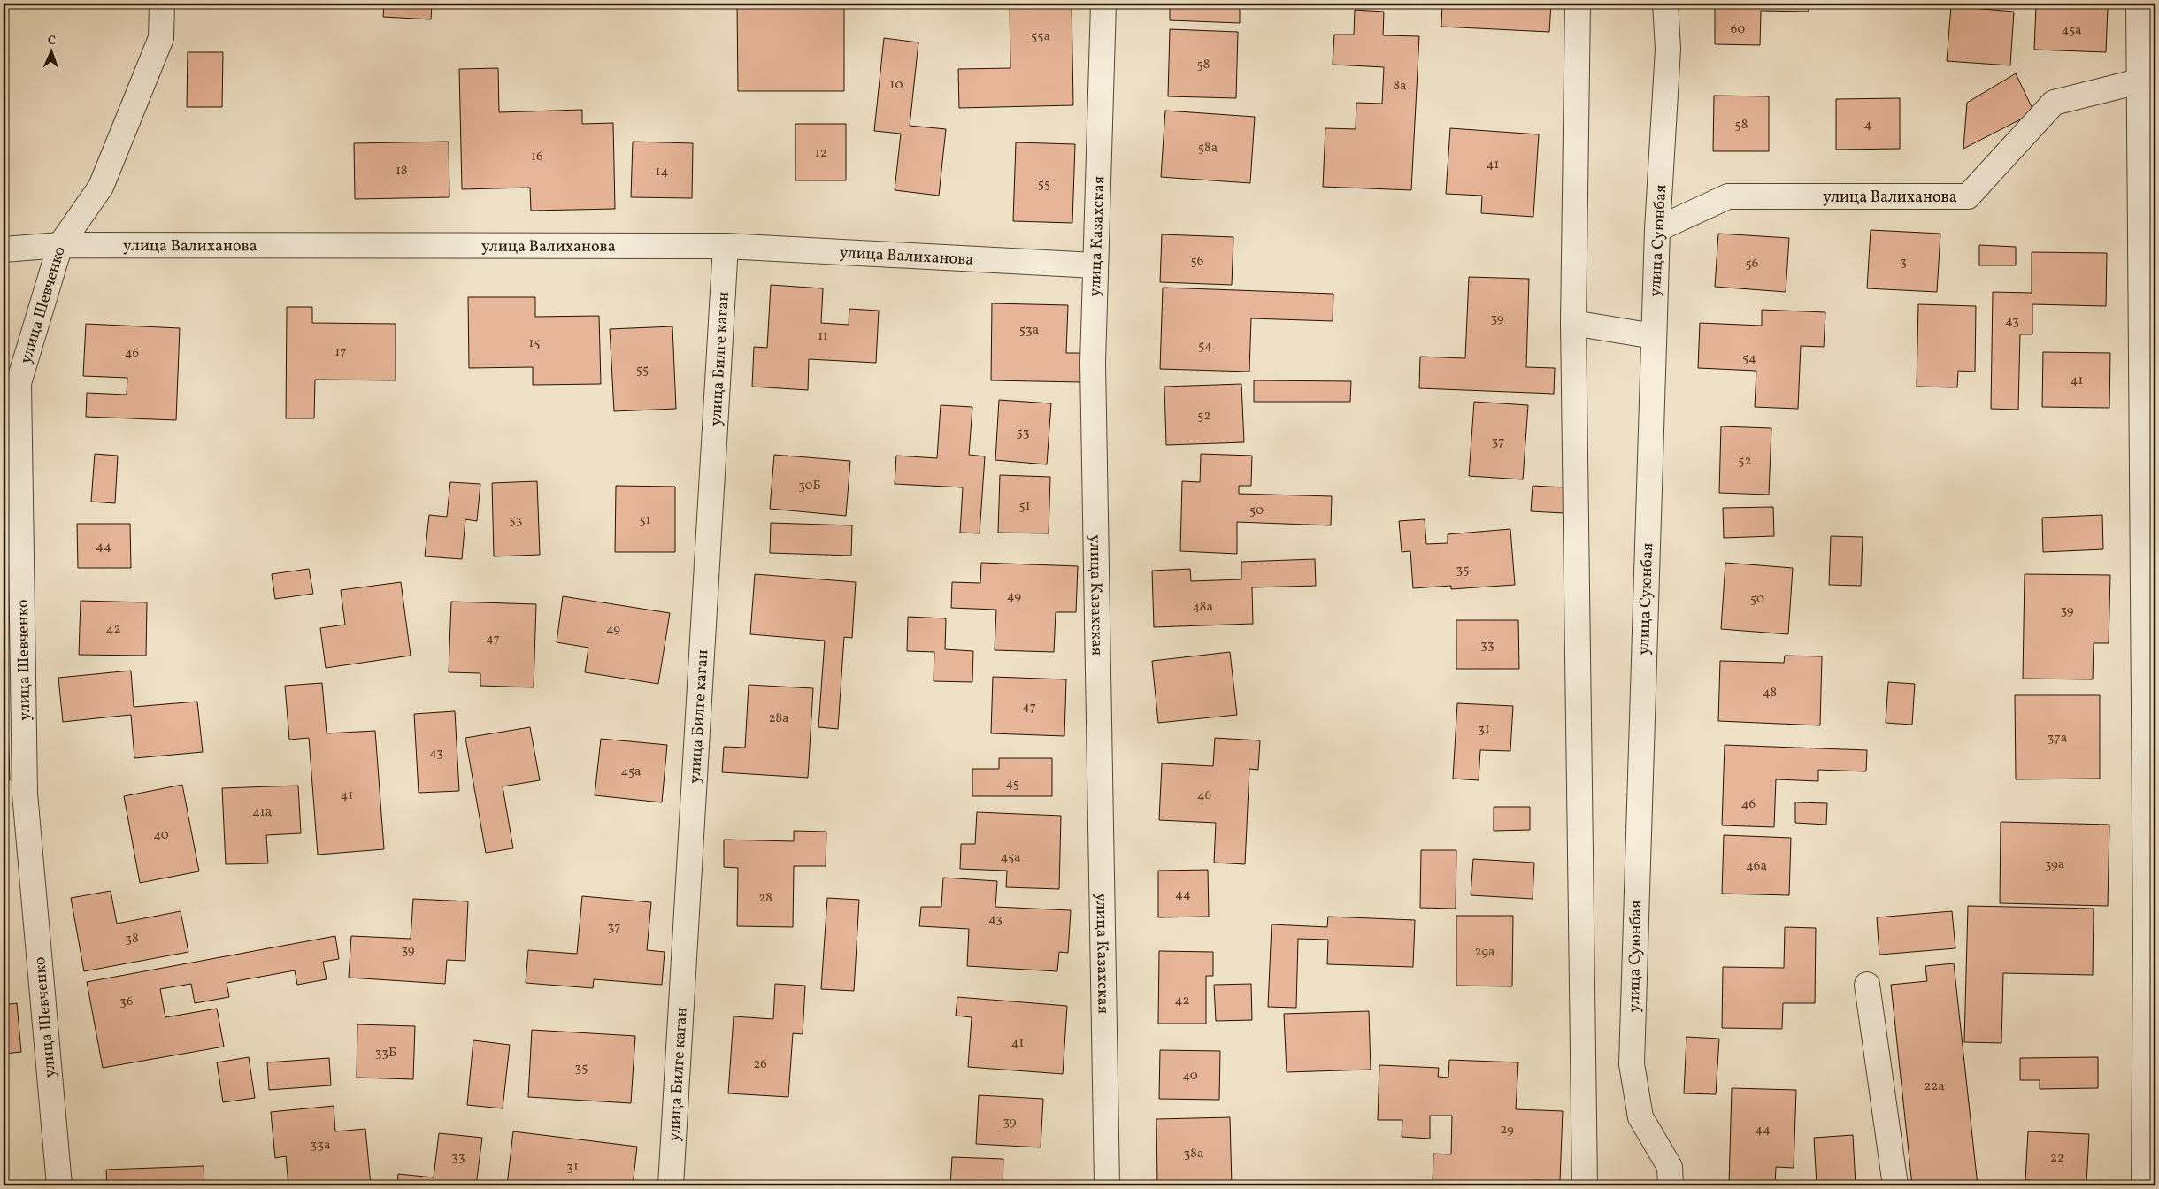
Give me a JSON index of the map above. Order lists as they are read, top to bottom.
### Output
{
  "streets": {
    "street": [
      "улица Валиханова",
      "улица Казахская",
      "улица Суюнбая",
      "улица Шевченко",
      "улица Билге каган"
    ]
  },
  "crossings": [
    ["улица Валиханова", "улица Казахская"],
    ["улица Валиханова", "улица Суюнбая"],
    ["улица Валиханова", "улица Шевченко"],
    ["улица Валиханова", "улица Билге каган"]
  ],
  "house_numbers": [
    "60",
    "45а",
    "55а",
    "58",
    "10",
    "8а",
    "58",
    "4",
    "58а",
    "12",
    "16",
    "41",
    "18",
    "14",
    "55",
    "56",
    "3",
    "56",
    "39",
    "43",
    "53а",
    "11",
    "15",
    "54",
    "17",
    "46",
    "54",
    "55",
    "41",
    "52",
    "53",
    "37",
    "52",
    "30Б",
    "51",
    "50",
    "53",
    "51",
    "44",
    "35",
    "49",
    "50",
    "48а",
    "39",
    "42",
    "49",
    "47",
    "33",
    "48",
    "47",
    "28а",
    "31",
    "37а",
    "43",
    "45а",
    "45",
    "41",
    "46",
    "46",
    "41а",
    "40",
    "45а",
    "39а",
    "46а",
    "44",
    "28",
    "43",
    "37",
    "38",
    "39",
    "29а",
    "42",
    "36",
    "41",
    "33Б",
    "26",
    "35",
    "40",
    "22а",
    "39",
    "29",
    "44",
    "33а",
    "38а",
    "33",
    "22",
    "31"
  ],
  "north": "top"
}
